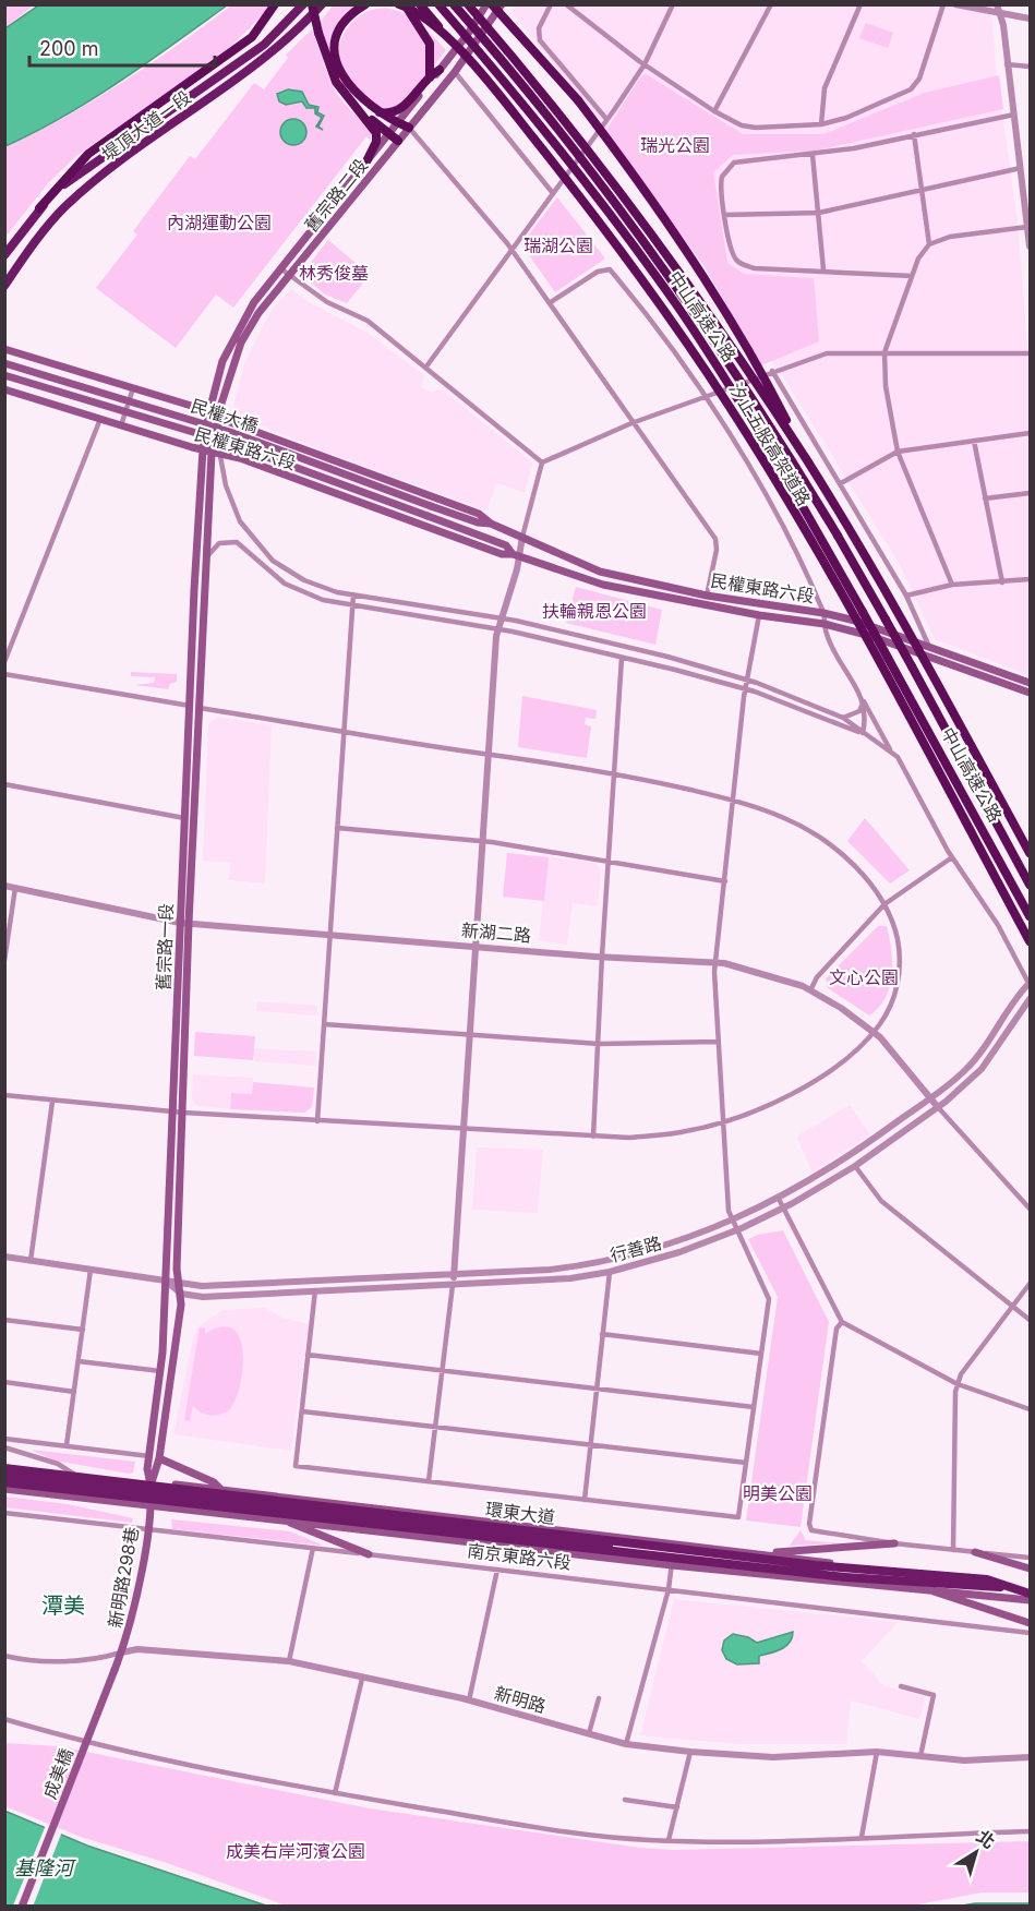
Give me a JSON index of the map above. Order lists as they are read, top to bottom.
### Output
{
  "streets": {
    "highway": [
      "堤頂大道一段",
      "中山高速公路",
      "汐止五股高架道路",
      "環東大道"
    ],
    "main road": [
      "舊宗路二段",
      "民權大橋",
      "民權東路六段",
      "舊宗路一段",
      "南京東路六段",
      "新明路298巷",
      "成美橋"
    ],
    "street": ["新湖二路", "行善路", "新明路"]
  },
  "crossings": [
    ["舊宗路二段", "民權東路六段"],
    ["舊宗路二段", "舊宗路一段"],
    ["民權大橋", "民權東路六段"],
    ["民權東路六段", "舊宗路一段"],
    ["新湖二路", "舊宗路一段"],
    ["新湖二路", "行善路"],
    ["舊宗路一段", "行善路"],
    ["舊宗路一段", "南京東路六段"],
    ["舊宗路一段", "新明路298巷"],
    ["環東大道", "南京東路六段"],
    ["南京東路六段", "新明路298巷"],
    ["新明路298巷", "新明路"],
    ["新明路298巷", "成美橋"],
    ["新明路", "成美橋"]
  ],
  "districts": ["潭美"],
  "water": ["基隆河"],
  "parks": [
    "瑞光公園",
    "內湖運動公園",
    "瑞湖公園",
    "林秀俊墓",
    "扶輪親恩公園",
    "文心公園",
    "明美公園",
    "成美右岸河濱公園"
  ],
  "scale_bar": "200 m",
  "north": "top right"
}
